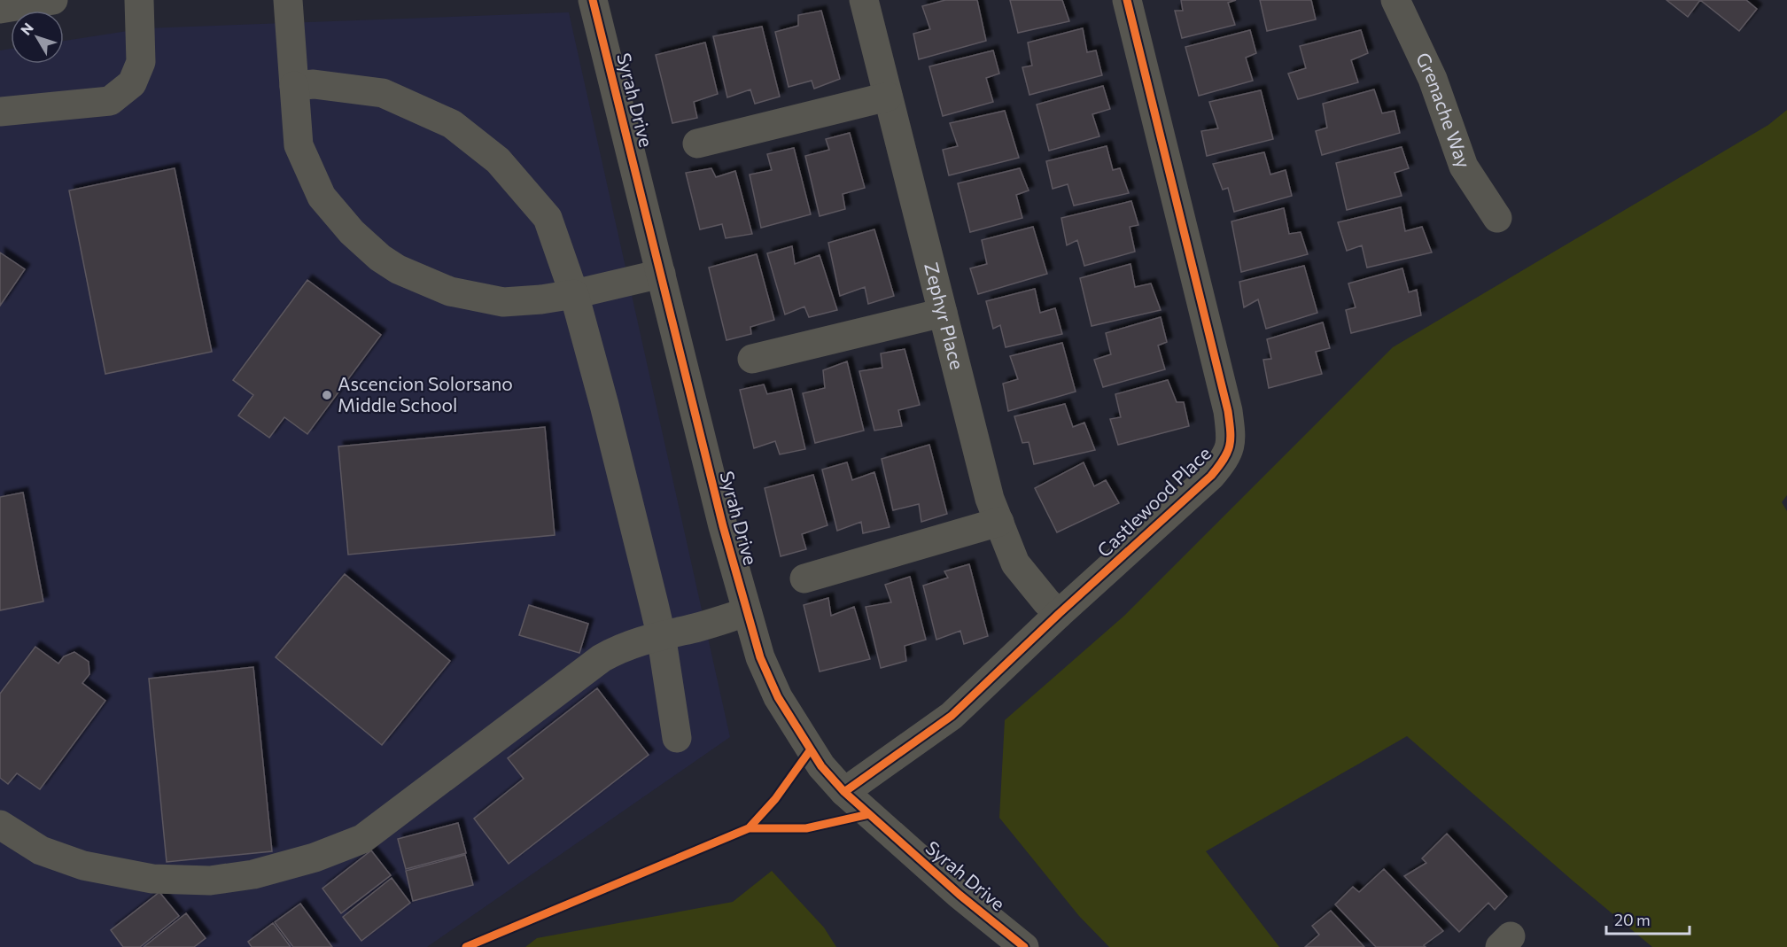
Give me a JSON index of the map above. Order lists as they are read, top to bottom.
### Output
{
  "streets": {
    "street": [
      "Syrah Drive",
      "Grenache Way",
      "Zephyr Place",
      "Castlewood Place"
    ]
  },
  "crossings": [
    ["Syrah Drive", "Castlewood Place"],
    ["Zephyr Place", "Castlewood Place"]
  ],
  "places": ["Ascencion Solorsano Middle School"],
  "scale_bar": "20 m",
  "north": "top left"
}
